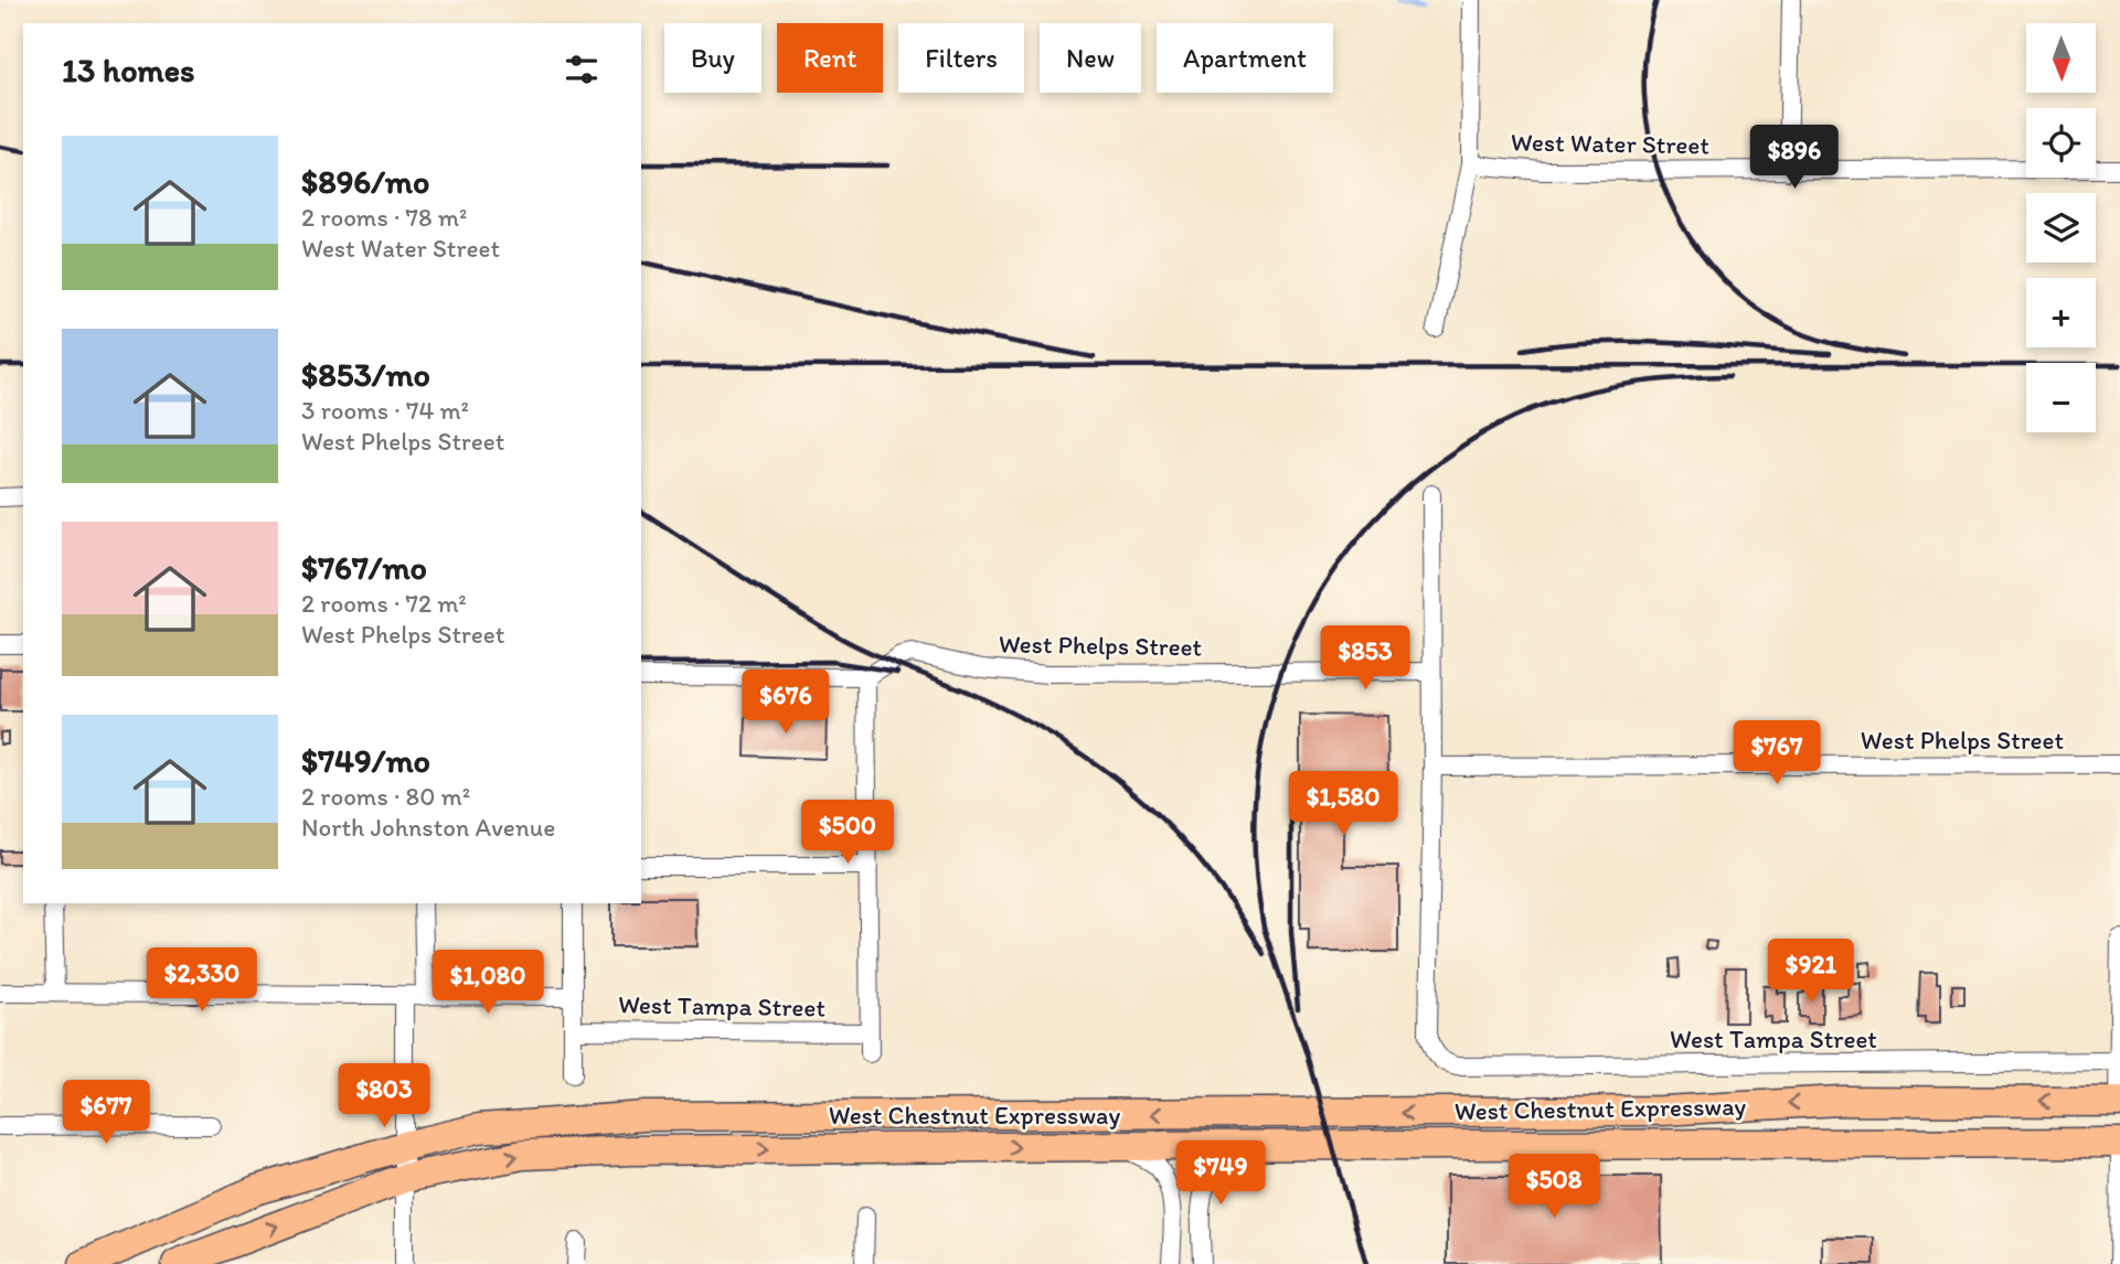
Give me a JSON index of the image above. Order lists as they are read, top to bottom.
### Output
{
  "streets": {
    "main road": ["West Chestnut Expressway"],
    "street": ["West Water Street", "West Phelps Street", "West Tampa Street"]
  },
  "crossings": [
    ["West Phelps Street", "West Tampa Street"]
  ],
  "north": "bottom",
  "page": {
    "map_buttons": ["+", "−"],
    "chip": [
      "Buy",
      "Rent",
      "Filters",
      "New",
      "Apartment"
    ],
    "heading": "13 homes",
    "list": [
      {
        "name": "$896/mo",
        "note": "2 rooms · 78 m² · West Water Street"
      },
      {
        "name": "$853/mo",
        "note": "3 rooms · 74 m² · West Phelps Street"
      },
      {
        "name": "$767/mo",
        "note": "2 rooms · 72 m² · West Phelps Street"
      },
      {
        "name": "$749/mo",
        "note": "2 rooms · 80 m² · North Johnston Avenue"
      }
    ],
    "price": [
      "$896",
      "$853",
      "$676",
      "$767",
      "$1,580",
      "$500",
      "$921",
      "$2,330",
      "$1,080",
      "$803",
      "$677",
      "$749",
      "$508"
    ]
  }
}
